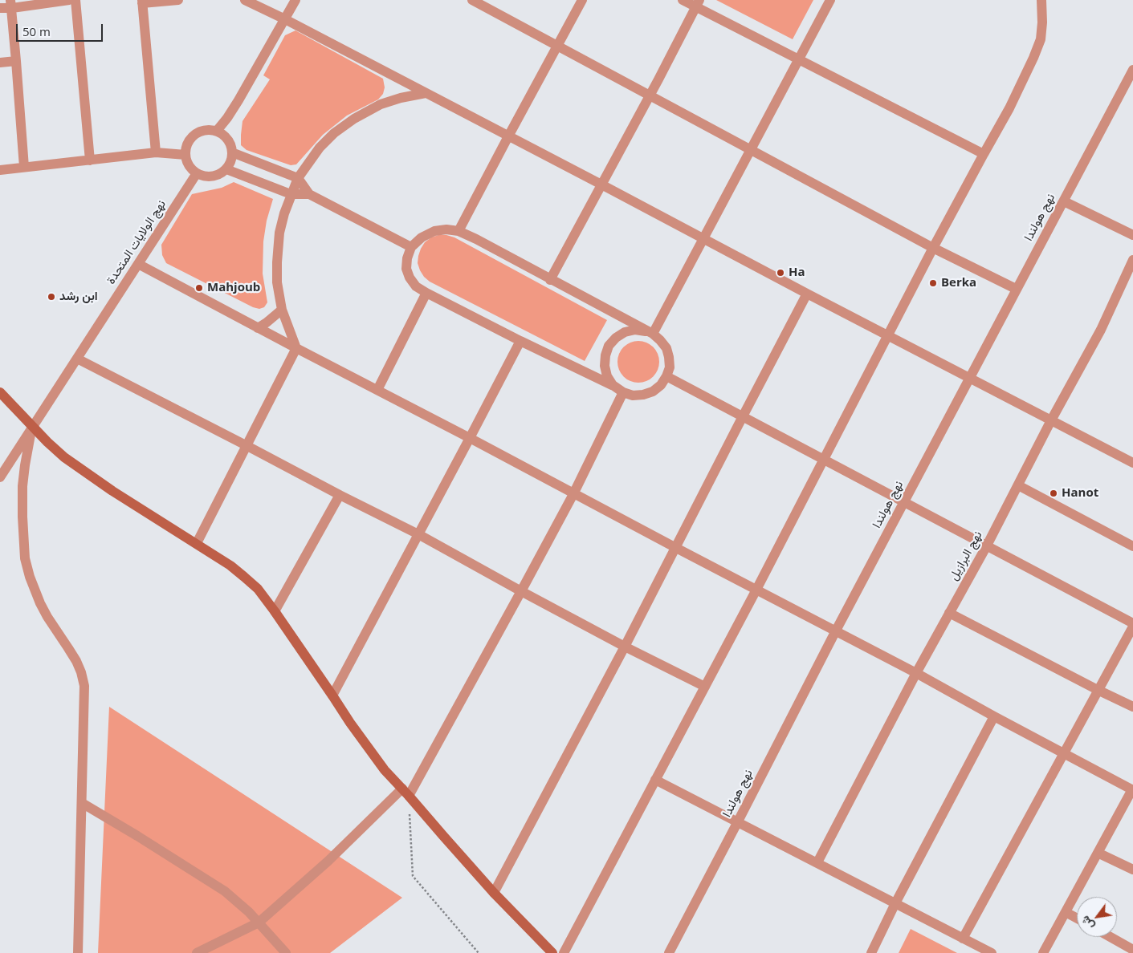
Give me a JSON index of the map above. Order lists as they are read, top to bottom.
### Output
{
  "streets": {
    "street": ["نهج هولندا", "نهج الولايات المتحدة", "نهج البرازيل"]
  },
  "places": [
    "Ha",
    "Berka",
    "Mahjoub",
    "ابن رشد",
    "Hanot"
  ],
  "scale_bar": "50 m",
  "north": "bottom left"
}
